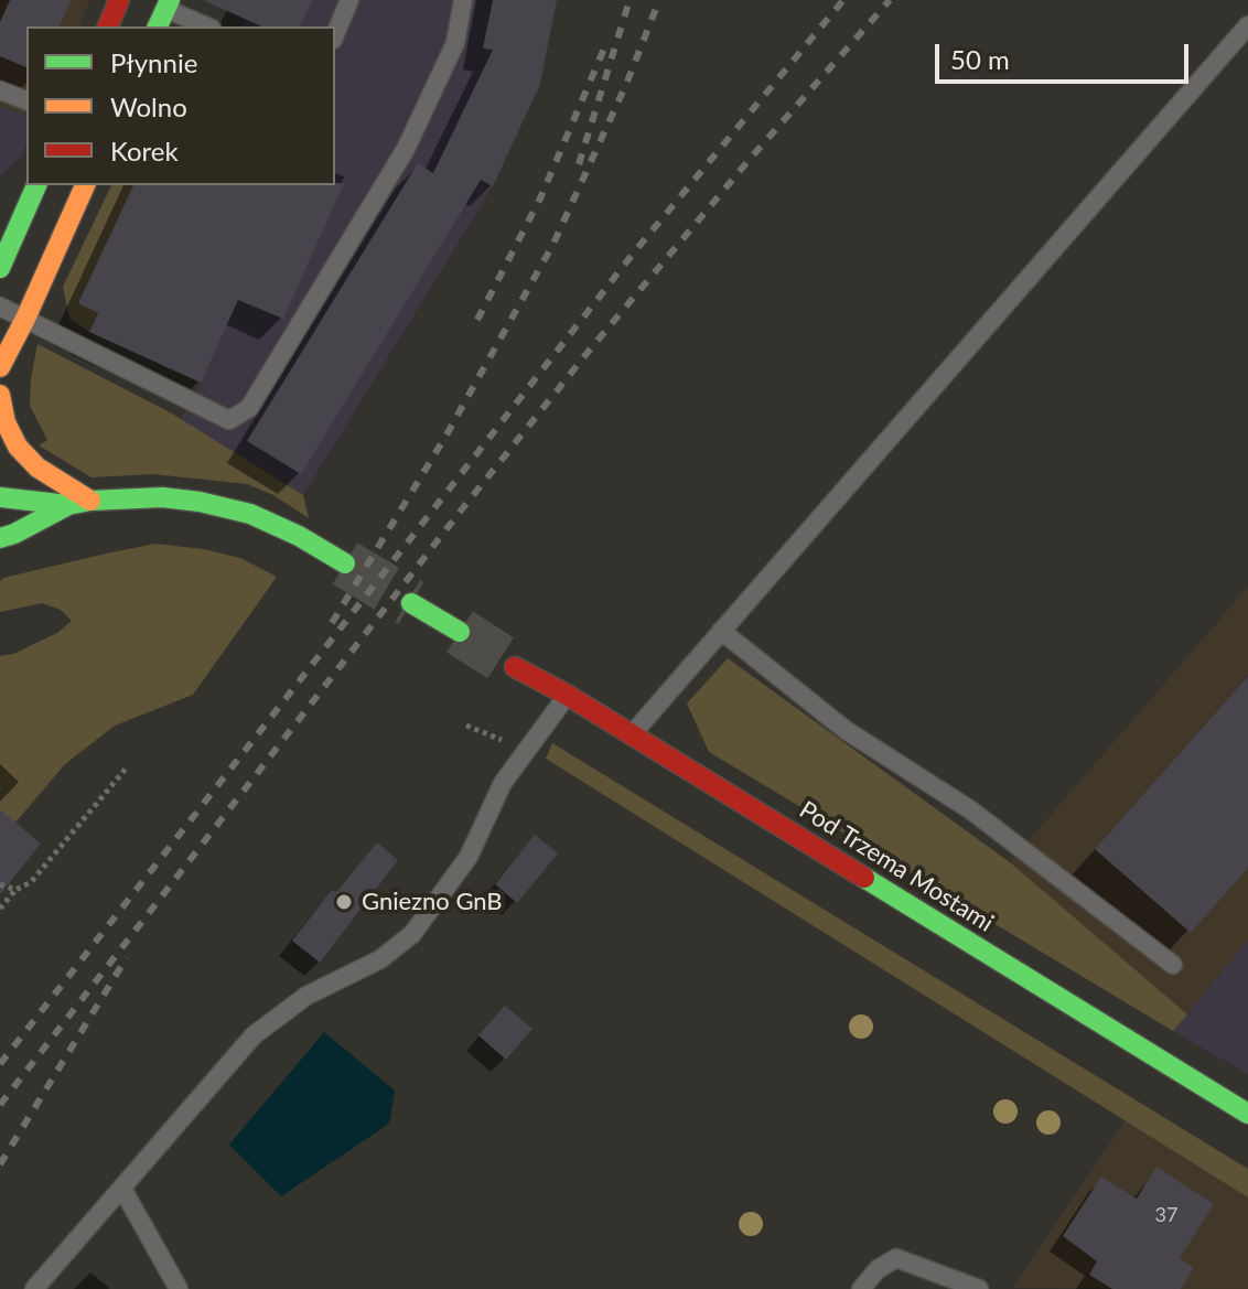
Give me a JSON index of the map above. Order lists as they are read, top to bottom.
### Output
{
  "streets": {
    "street": ["Pod Trzema Mostami"]
  },
  "places": ["Gniezno GnB"],
  "house_numbers": ["37"],
  "legend": ["Płynnie", "Wolno", "Korek"],
  "scale_bar": "50 m"
}
